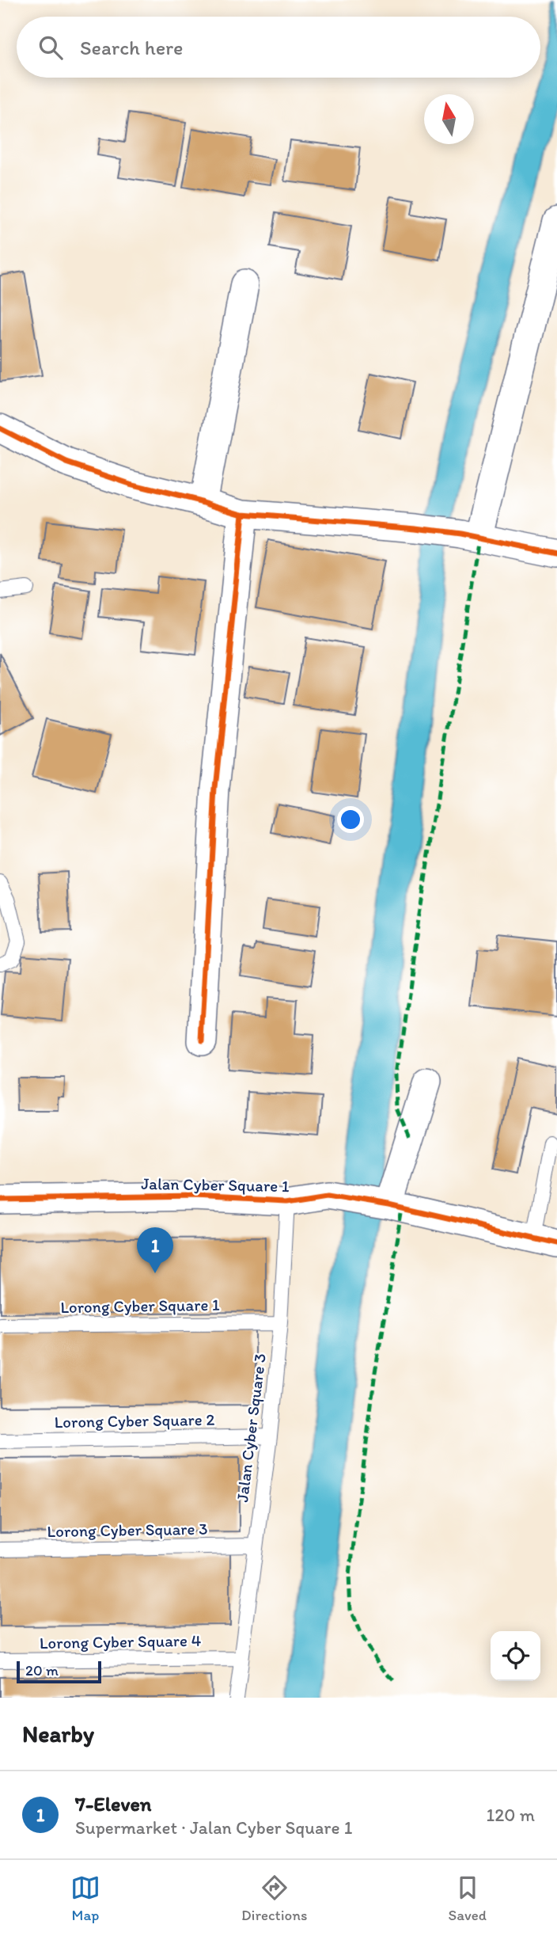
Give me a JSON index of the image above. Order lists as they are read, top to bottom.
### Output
{
  "streets": {
    "street": ["Jalan Cyber Square 1"],
    "lane": [
      "Lorong Cyber Square 1",
      "Lorong Cyber Square 2",
      "Jalan Cyber Square 3",
      "Lorong Cyber Square 3",
      "Lorong Cyber Square 4"
    ]
  },
  "crossings": [
    ["Jalan Cyber Square 1", "Jalan Cyber Square 3"],
    ["Lorong Cyber Square 1", "Jalan Cyber Square 3"],
    ["Lorong Cyber Square 2", "Jalan Cyber Square 3"],
    ["Jalan Cyber Square 3", "Lorong Cyber Square 3"],
    ["Jalan Cyber Square 3", "Lorong Cyber Square 4"]
  ],
  "scale_bar": "20 m",
  "north": "top",
  "page": {
    "search": "Search here",
    "pins": "1",
    "scale": "20 m",
    "heading": "Nearby",
    "list": [
      {
        "mark": "1",
        "name": "7-Eleven",
        "note": "Supermarket · Jalan Cyber Square 1",
        "value": "120 m"
      }
    ],
    "nav": ["Map", "Directions", "Saved"]
  }
}
